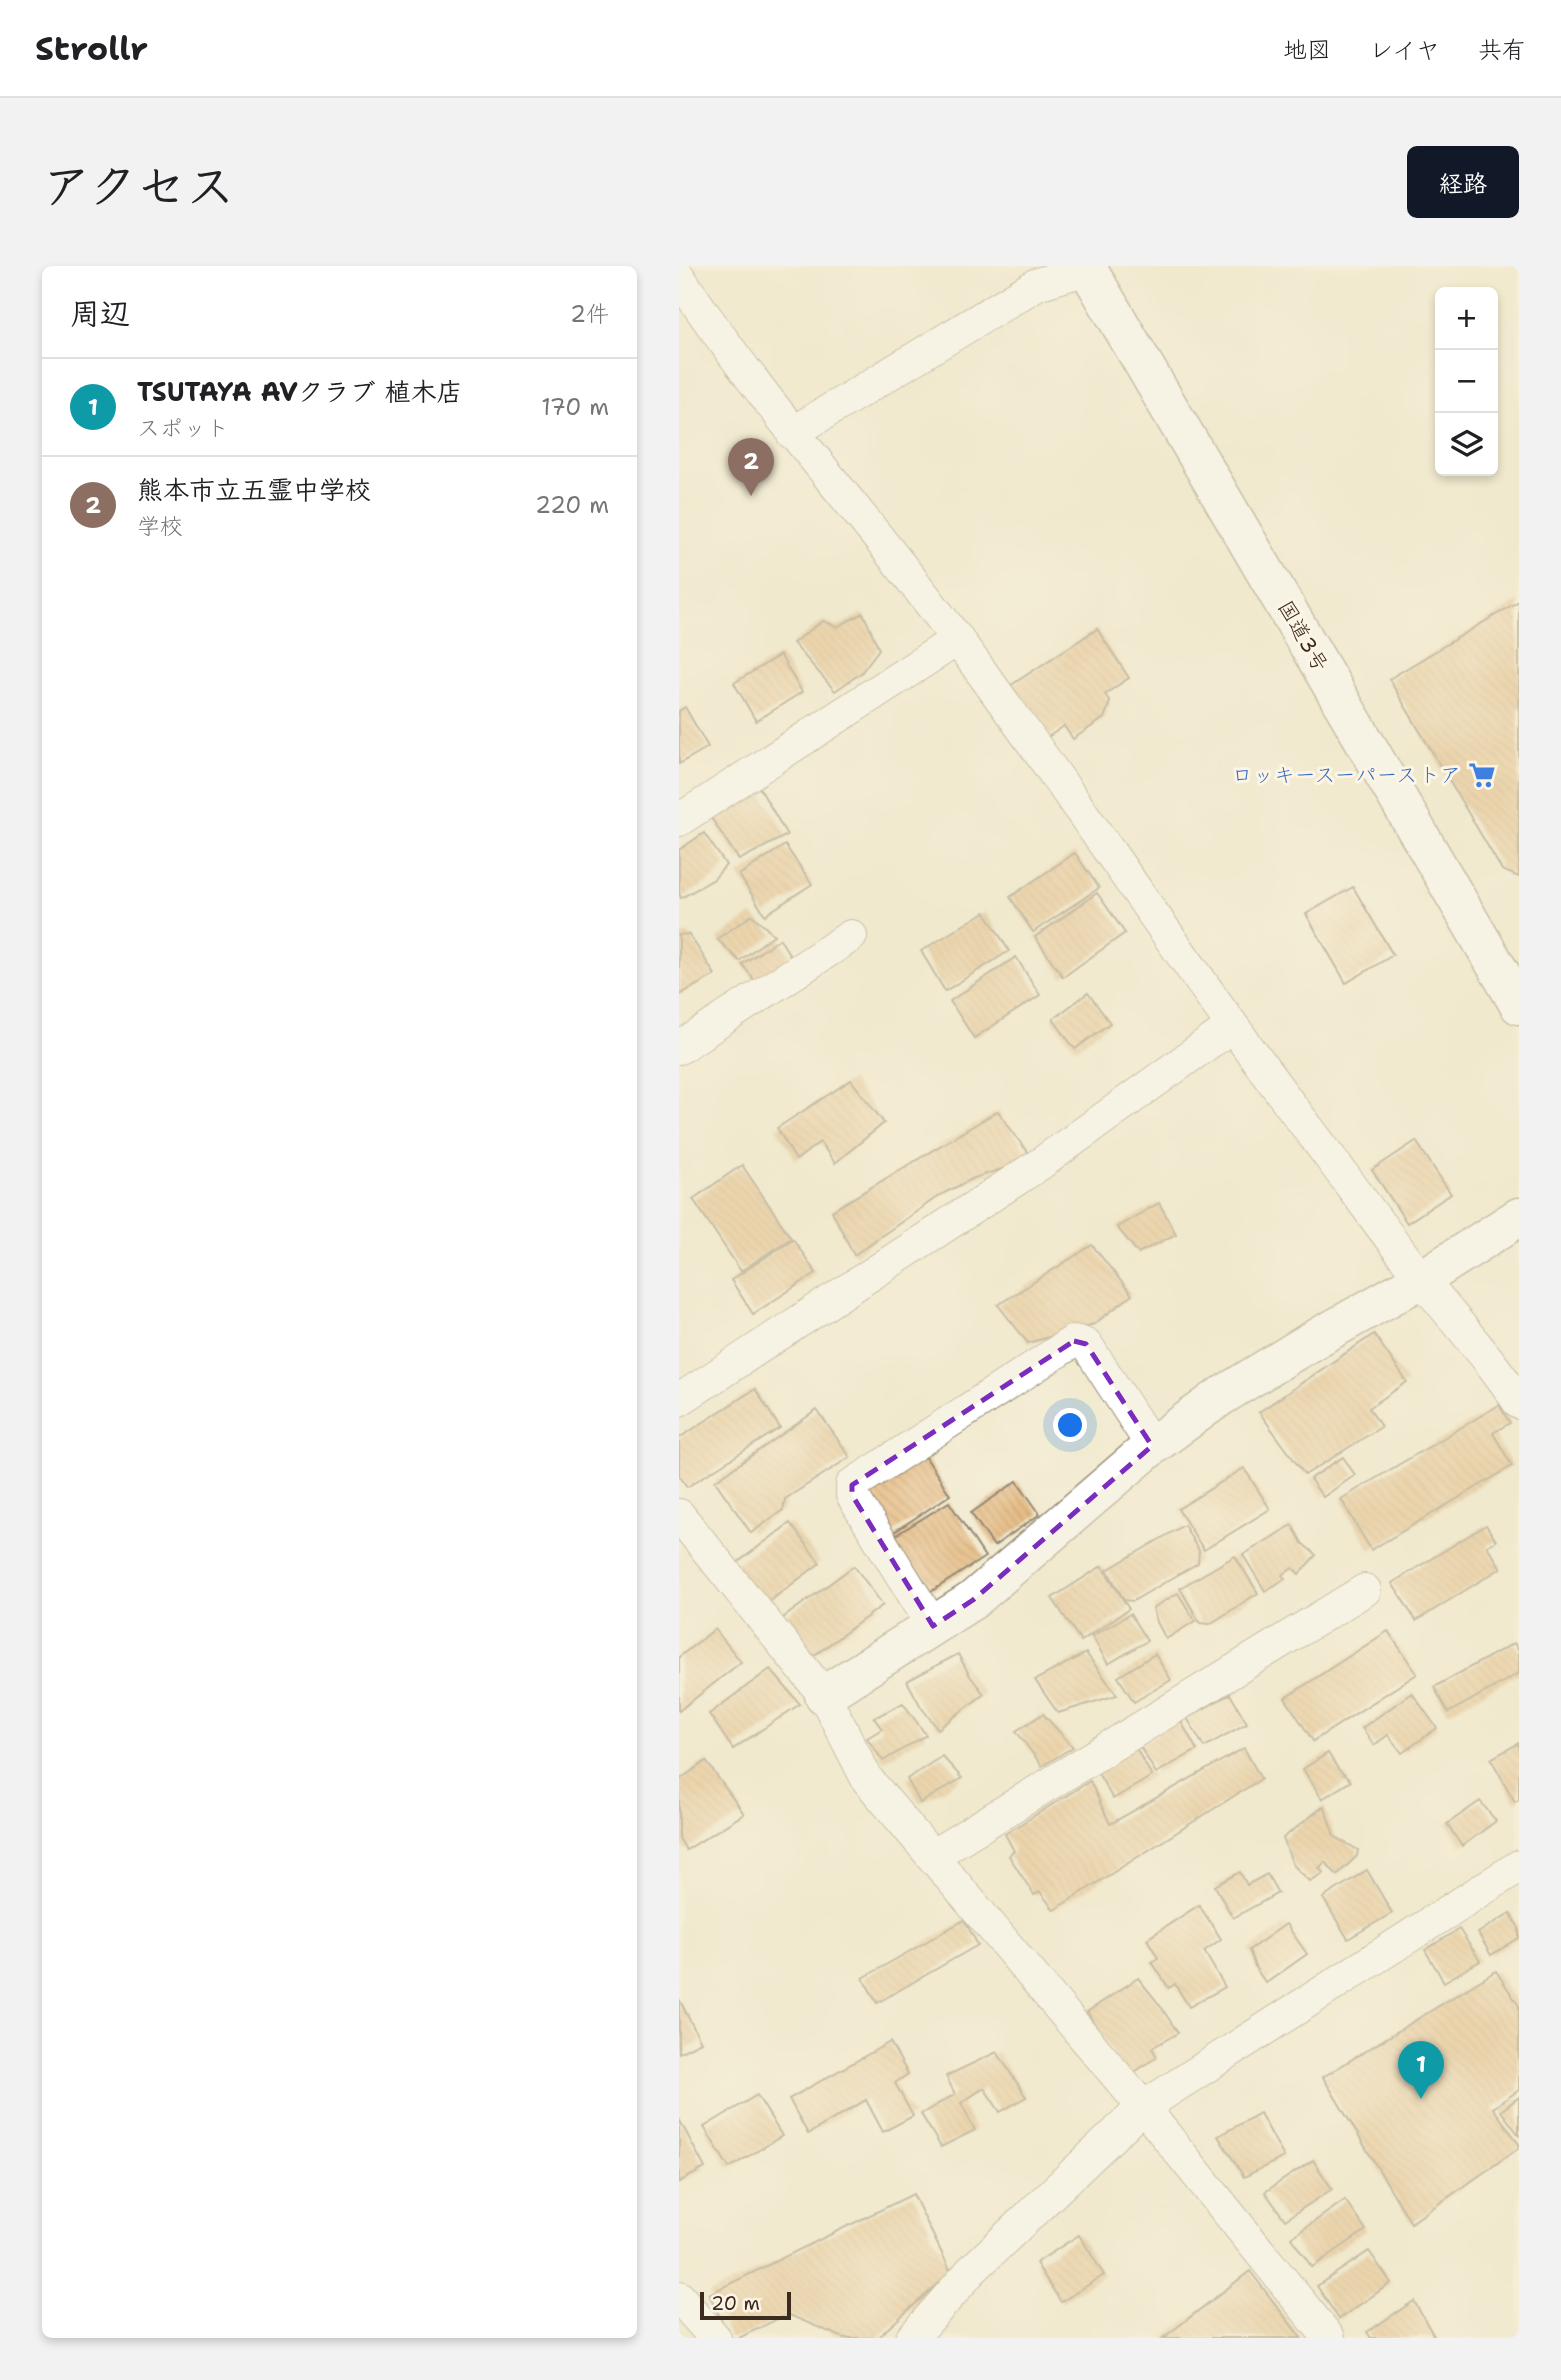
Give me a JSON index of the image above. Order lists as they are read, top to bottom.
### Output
{
  "streets": {
    "main road": ["国道3号"]
  },
  "places": {
    "supermarket": ["ロッキースーパーストア"]
  },
  "scale_bar": "20 m",
  "page": {
    "header": "Strollr",
    "nav": ["地図", "レイヤ", "共有"],
    "title": "アクセス",
    "buttons": "経路",
    "heading": ["周辺", "2件"],
    "map_buttons": ["+", "−"],
    "list": [
      {
        "mark": "1",
        "name": "TSUTAYA AVクラブ 植木店",
        "note": "スポット",
        "value": "170 m"
      },
      {
        "mark": "2",
        "name": "熊本市立五霊中学校",
        "note": "学校",
        "value": "220 m"
      }
    ],
    "pins": ["2", "1"],
    "scale": "20 m"
  }
}
